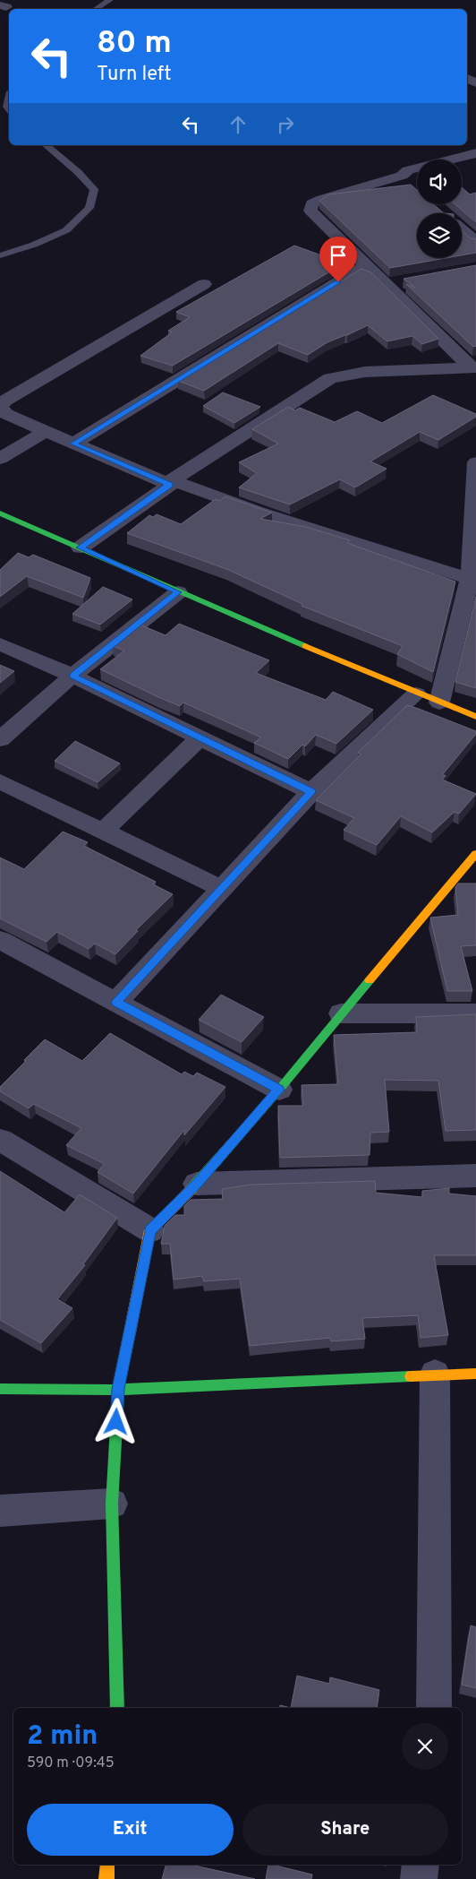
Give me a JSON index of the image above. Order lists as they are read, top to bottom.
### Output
{
  "page": {
    "turn": ["80 m", "Turn left"],
    "heading": ["2 min", "590 m · 09:45"],
    "buttons": ["Exit", "Share"]
  }
}
